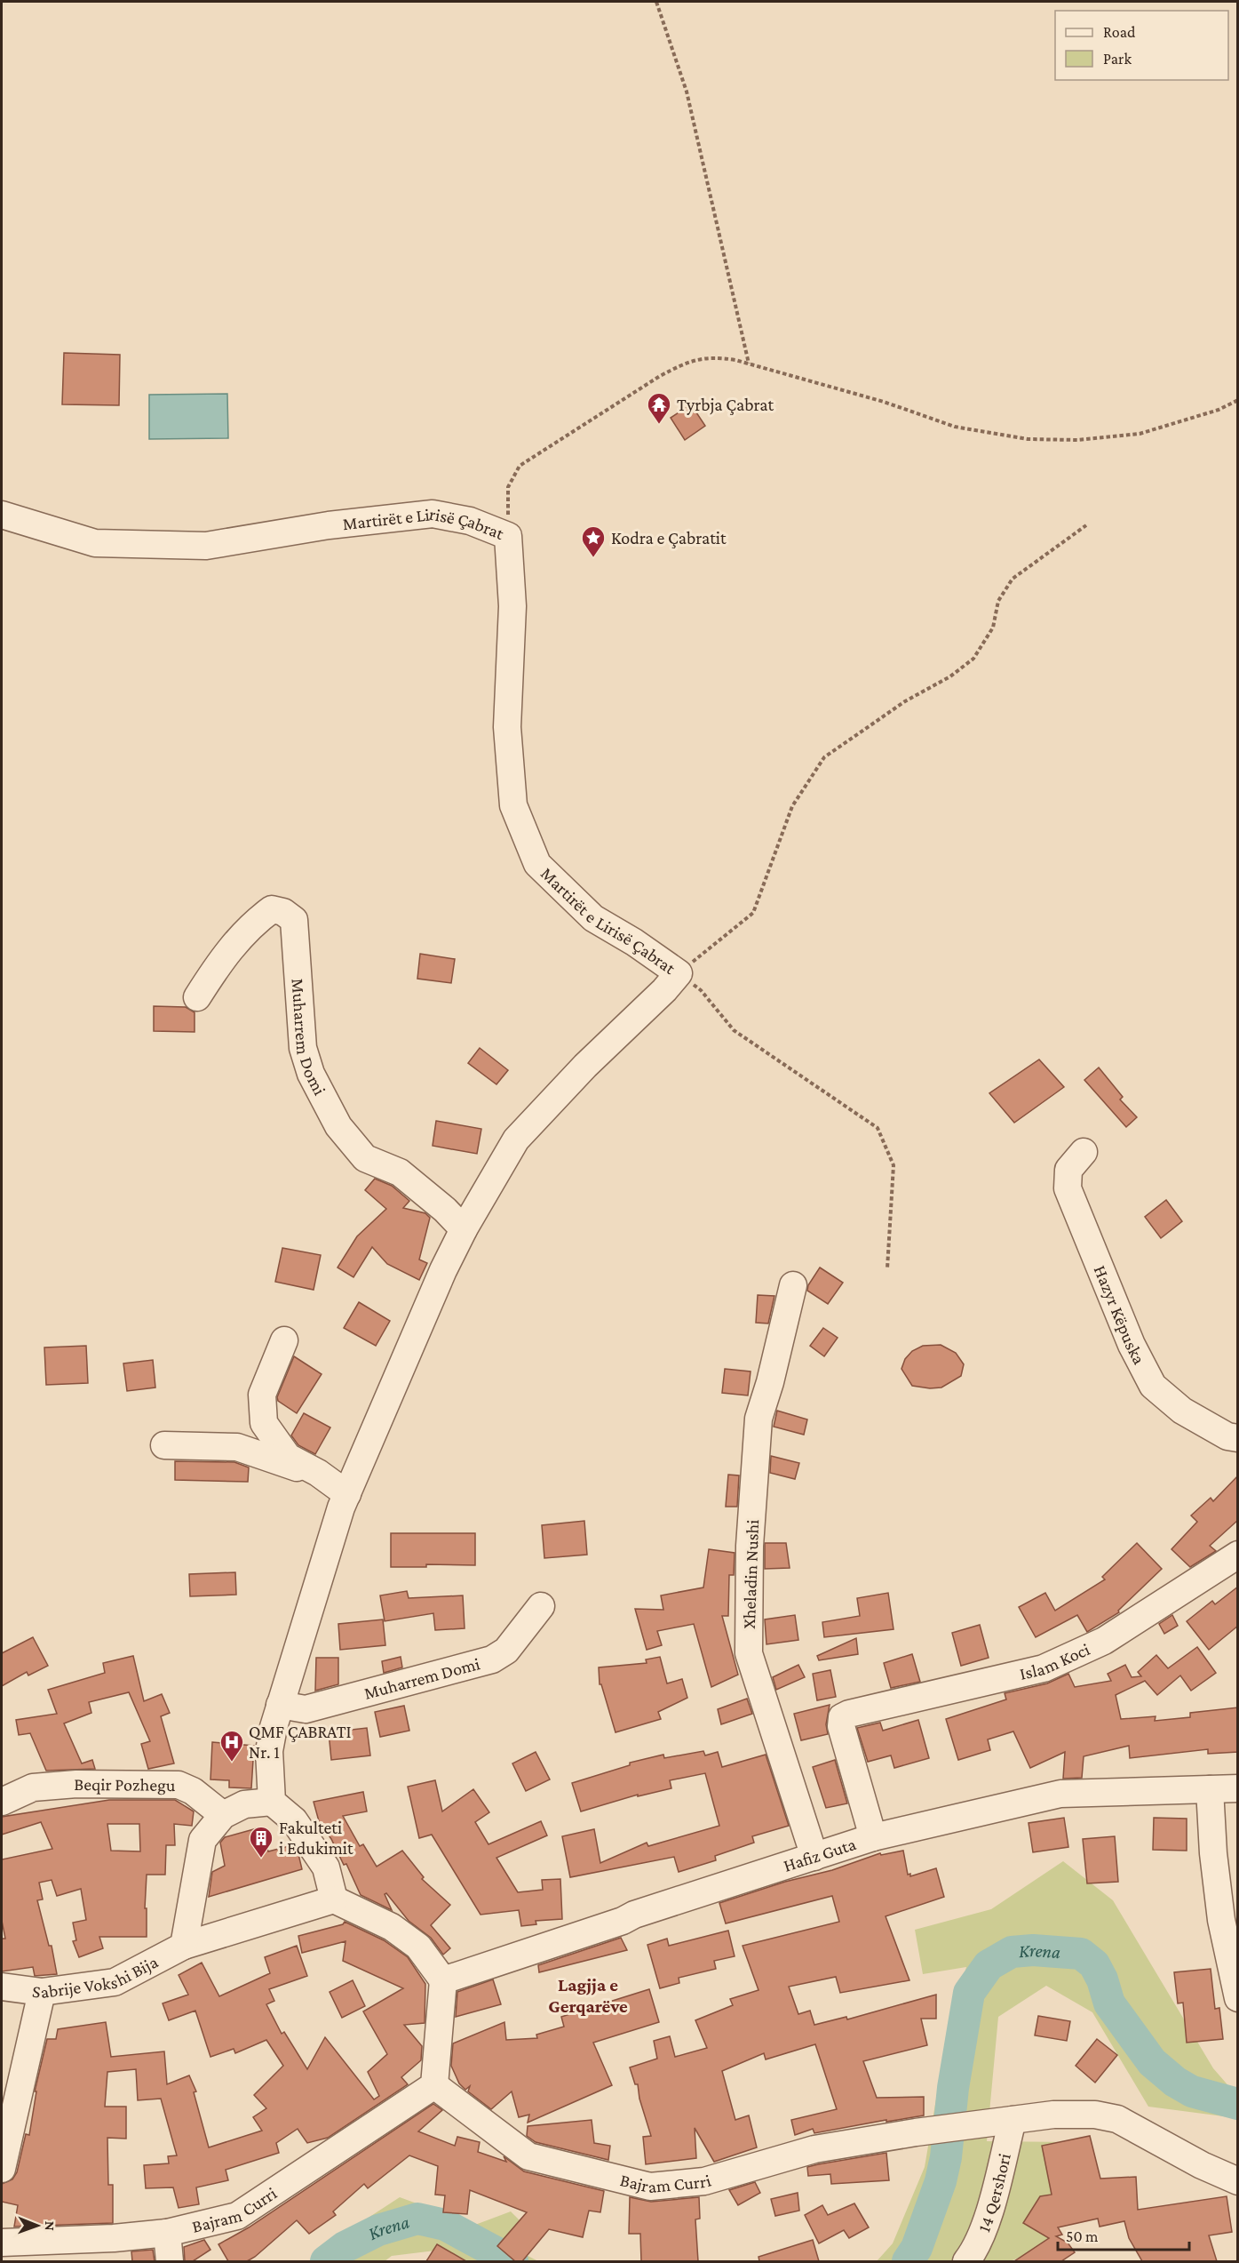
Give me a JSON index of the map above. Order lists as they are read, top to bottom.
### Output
{
  "streets": {
    "street": [
      "Martirët e Lirisë Çabrat",
      "Muharrem Domi",
      "Hazyr Këpuska",
      "Xheladin Nushi",
      "Islam Koci",
      "Beqir Pozhegu",
      "Hafiz Guta",
      "Sabrije Vokshi Bija",
      "Bajram Curri",
      "14 Qershori"
    ]
  },
  "crossings": [
    ["Xheladin Nushi", "Hafiz Guta"],
    ["Islam Koci", "Hafiz Guta"],
    ["Bajram Curri", "14 Qershori"]
  ],
  "districts": ["Lagjja e Gerqarëve"],
  "water": ["Krena"],
  "places": {
    "temple": ["Tyrbja Çabrat"],
    "place": ["Kodra e Çabratit"],
    "hospital": ["QMF ÇABRATI Nr. 1"],
    "building": ["Fakulteti i Edukimit"]
  },
  "legend": ["Road", "Park"],
  "scale_bar": "50 m",
  "north": "right"
}
